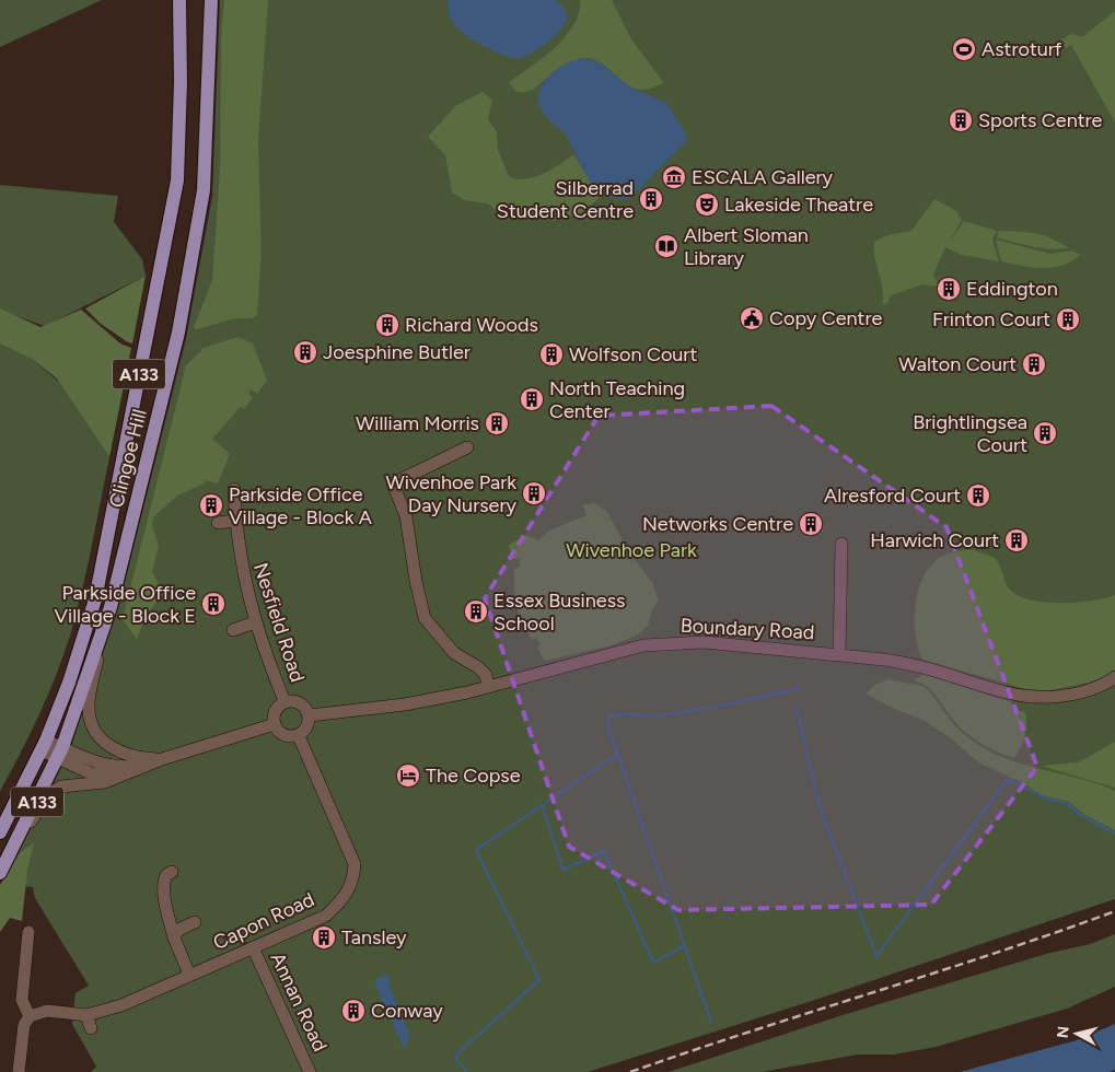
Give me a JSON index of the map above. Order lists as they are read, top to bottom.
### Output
{
  "streets": {
    "main road": ["A133", "Clingoe Hill"],
    "street": [
      "Nesfield Road",
      "Boundary Road",
      "Capon Road",
      "Annan Road"
    ]
  },
  "crossings": [
    ["Nesfield Road", "Boundary Road"],
    ["Nesfield Road", "Capon Road"],
    ["Boundary Road", "Capon Road"],
    ["Capon Road", "Annan Road"]
  ],
  "parks": ["Wivenhoe Park"],
  "places": {
    "sports": ["Astroturf"],
    "building": [
      "Sports Centre",
      "Silberrad Student Centre",
      "Eddington",
      "Frinton Court",
      "Richard Woods",
      "Joesphine Butler",
      "Wolfson Court",
      "Walton Court",
      "North Teaching Center",
      "William Morris",
      "Brightlingsea Court",
      "Wivenhoe Park Day Nursery",
      "Alresford Court",
      "Parkside Office Village - Block A",
      "Networks Centre",
      "Harwich Court",
      "Parkside Office Village - Block E",
      "Essex Business School",
      "Tansley",
      "Conway"
    ],
    "museum": ["ESCALA Gallery"],
    "theatre": ["Lakeside Theatre"],
    "library": ["Albert Sloman Library"],
    "public building": ["Copy Centre"],
    "hotel": ["The Copse"]
  },
  "north": "left"
}
